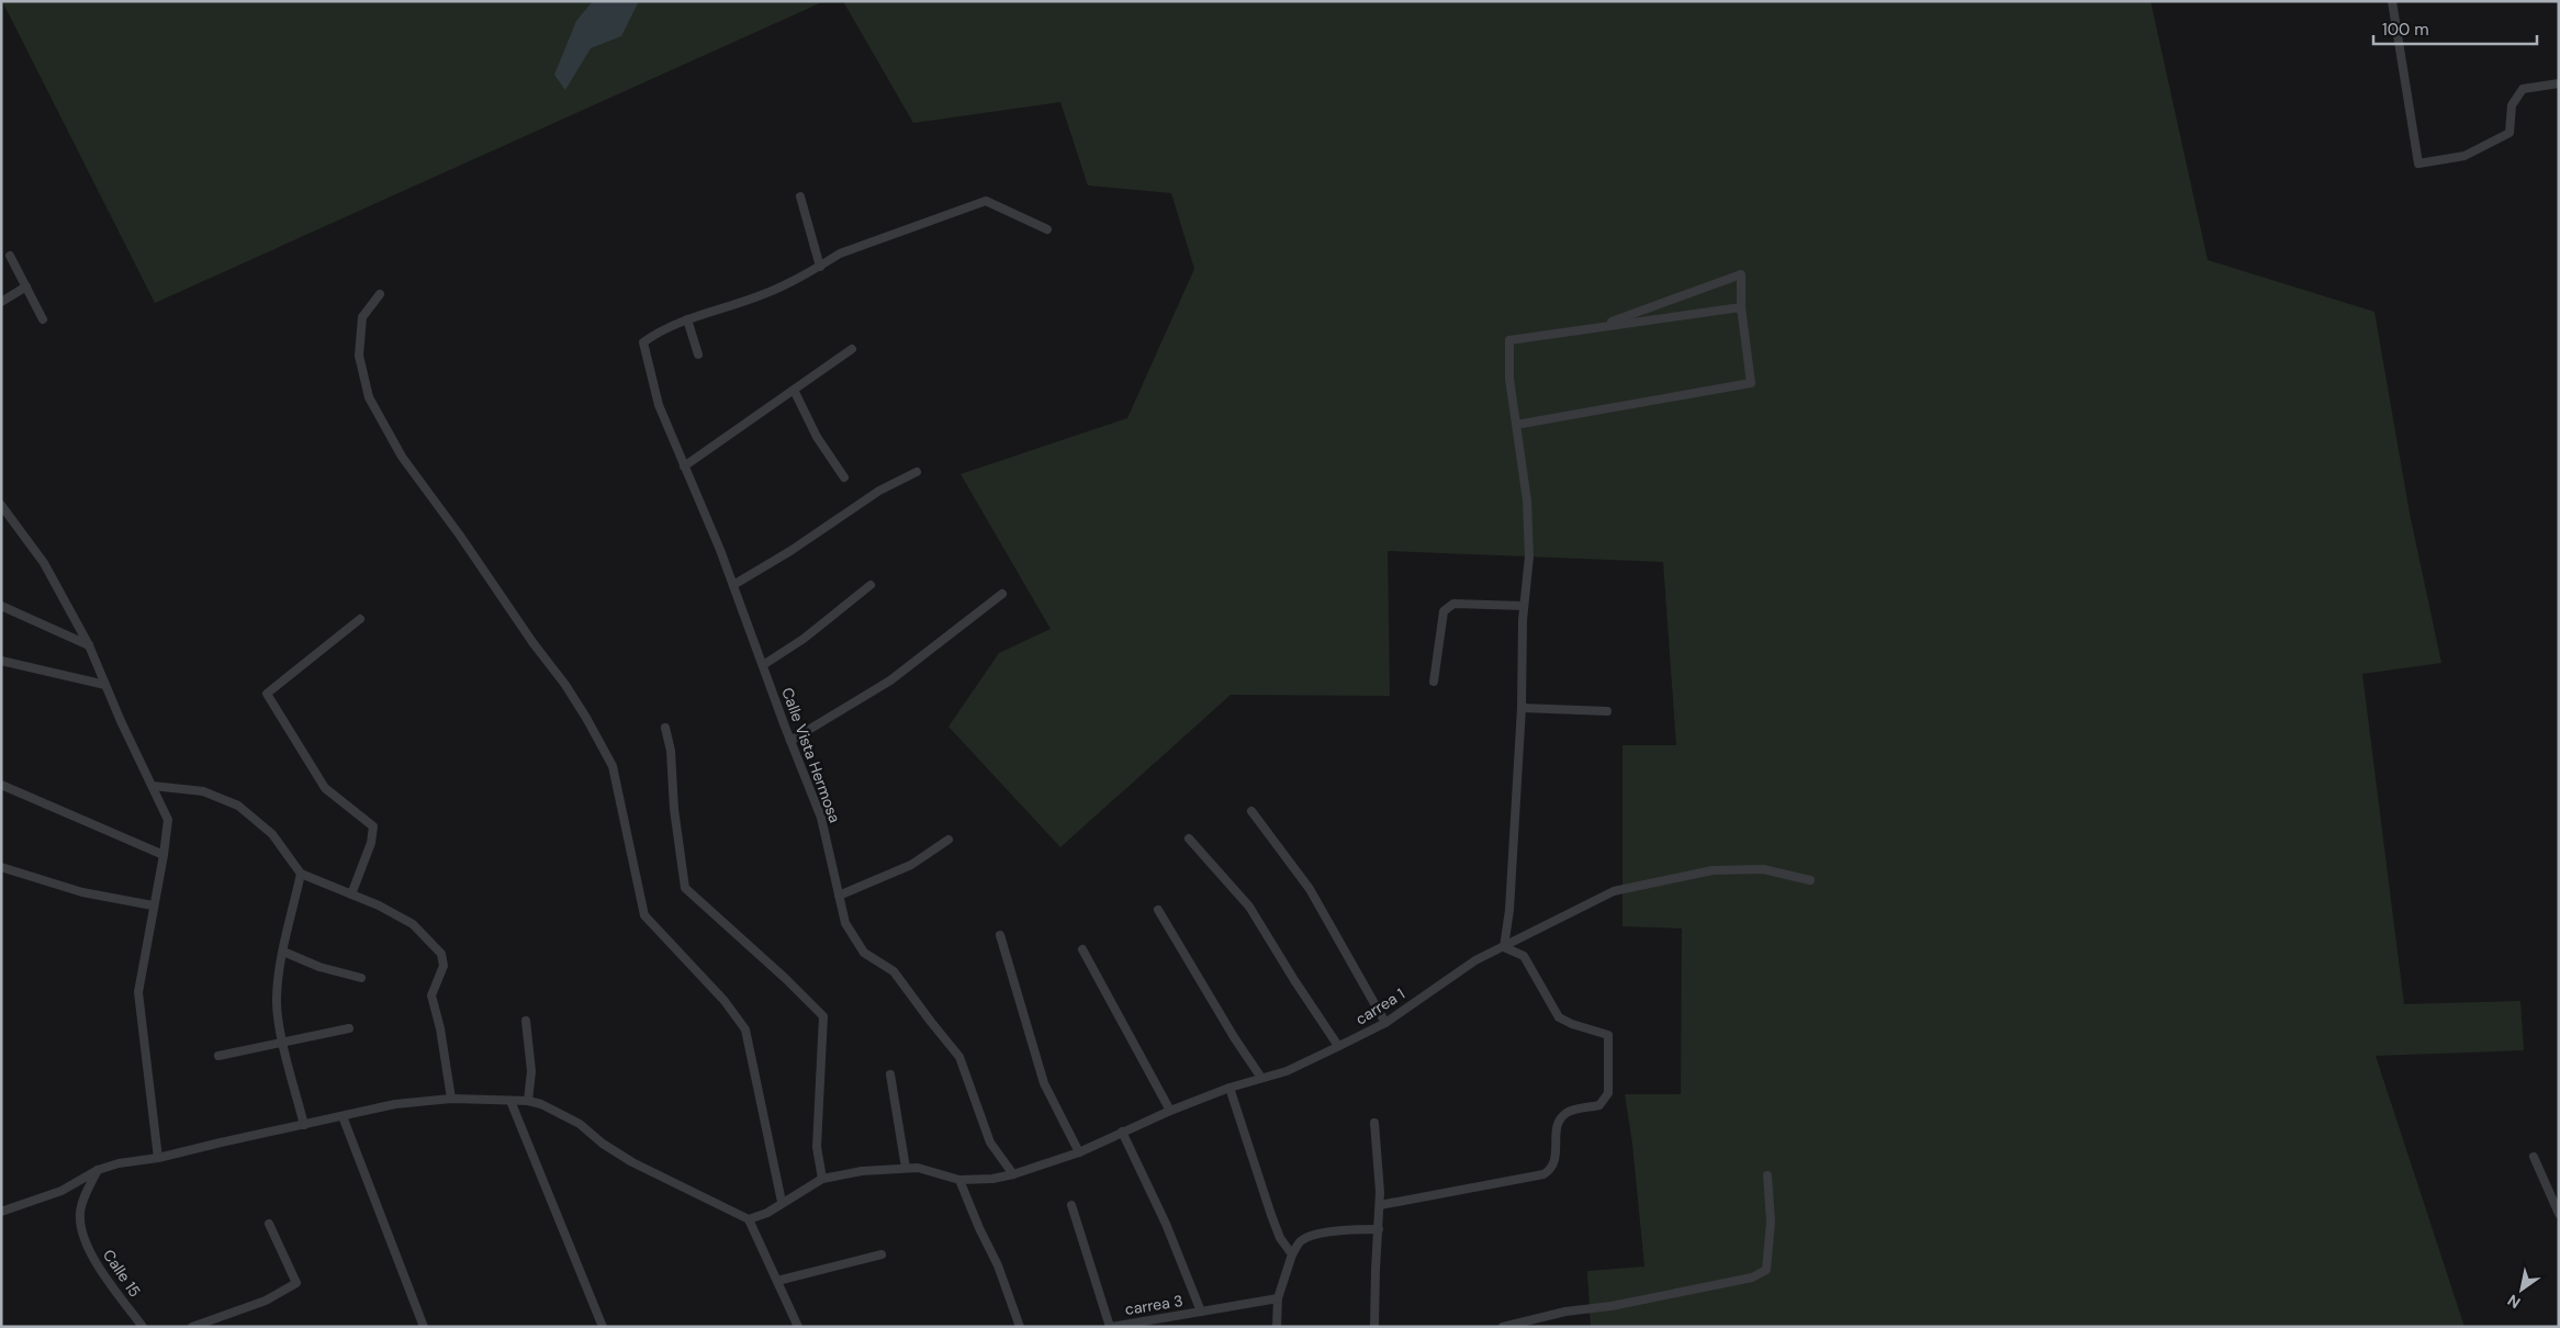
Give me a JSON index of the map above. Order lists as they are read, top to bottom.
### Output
{
  "streets": {
    "street": [
      "Calle Vista Hermosa",
      "carrea 1",
      "Calle 15",
      "carrea 3"
    ]
  },
  "crossings": [
    ["Calle Vista Hermosa", "carrea 1"]
  ],
  "scale_bar": "100 m",
  "north": "bottom left"
}
